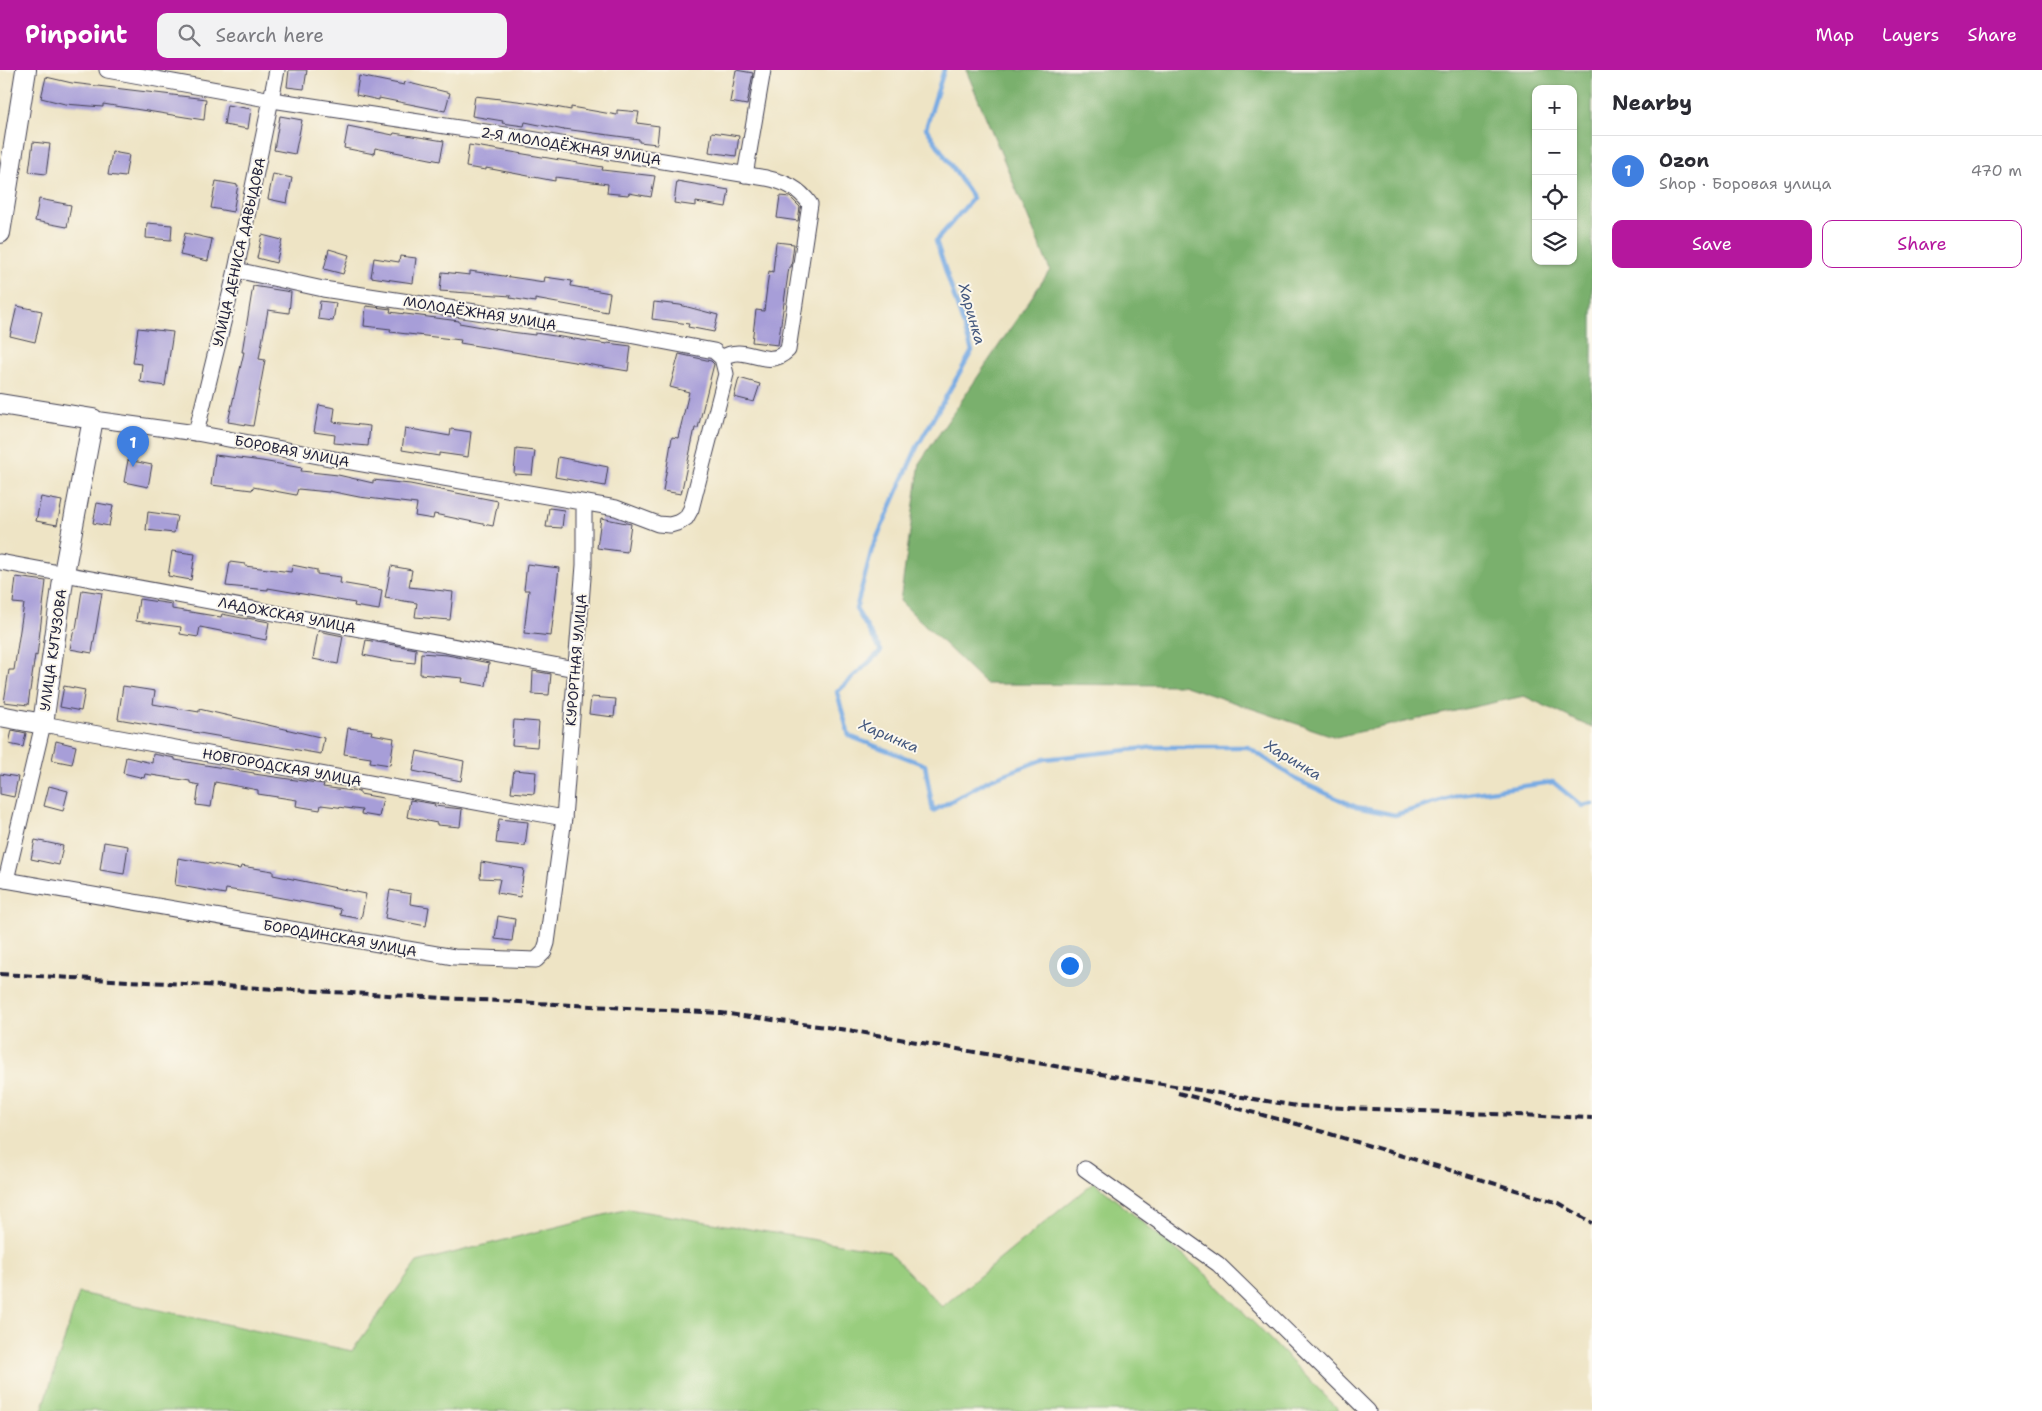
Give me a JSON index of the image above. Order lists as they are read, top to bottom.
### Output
{
  "streets": {
    "street": [
      "2-Я МОЛОДЁЖНАЯ УЛИЦА",
      "УЛИЦА ДЕНИСА ДАВЫДОВА",
      "МОЛОДЁЖНАЯ УЛИЦА",
      "БОРОВАЯ УЛИЦА",
      "ЛАДОЖСКАЯ УЛИЦА",
      "УЛИЦА КУТУЗОВА",
      "КУРОРТНАЯ УЛИЦА",
      "НОВГОРОДСКАЯ УЛИЦА",
      "БОРОДИНСКАЯ УЛИЦА"
    ]
  },
  "crossings": [
    ["2-Я МОЛОДЁЖНАЯ УЛИЦА", "УЛИЦА ДЕНИСА ДАВЫДОВА"],
    ["2-Я МОЛОДЁЖНАЯ УЛИЦА", "МОЛОДЁЖНАЯ УЛИЦА"],
    ["2-Я МОЛОДЁЖНАЯ УЛИЦА", "БОРОВАЯ УЛИЦА"],
    ["УЛИЦА ДЕНИСА ДАВЫДОВА", "МОЛОДЁЖНАЯ УЛИЦА"],
    ["УЛИЦА ДЕНИСА ДАВЫДОВА", "БОРОВАЯ УЛИЦА"],
    ["МОЛОДЁЖНАЯ УЛИЦА", "БОРОВАЯ УЛИЦА"],
    ["БОРОВАЯ УЛИЦА", "УЛИЦА КУТУЗОВА"],
    ["БОРОВАЯ УЛИЦА", "КУРОРТНАЯ УЛИЦА"],
    ["ЛАДОЖСКАЯ УЛИЦА", "УЛИЦА КУТУЗОВА"],
    ["ЛАДОЖСКАЯ УЛИЦА", "КУРОРТНАЯ УЛИЦА"],
    ["УЛИЦА КУТУЗОВА", "НОВГОРОДСКАЯ УЛИЦА"],
    ["УЛИЦА КУТУЗОВА", "БОРОДИНСКАЯ УЛИЦА"],
    ["КУРОРТНАЯ УЛИЦА", "НОВГОРОДСКАЯ УЛИЦА"],
    ["КУРОРТНАЯ УЛИЦА", "БОРОДИНСКАЯ УЛИЦА"],
    ["НОВГОРОДСКАЯ УЛИЦА", "БОРОДИНСКАЯ УЛИЦА"]
  ],
  "water": ["Харинка"],
  "page": {
    "header": "Pinpoint",
    "search": "Search here",
    "nav": ["Map", "Layers", "Share"],
    "heading": "Nearby",
    "map_buttons": ["+", "−"],
    "list": [
      {
        "mark": "1",
        "name": "Ozon",
        "note": "Shop · Боровая улица",
        "value": "470 m"
      }
    ],
    "buttons": ["Save", "Share"],
    "pins": "1"
  }
}
